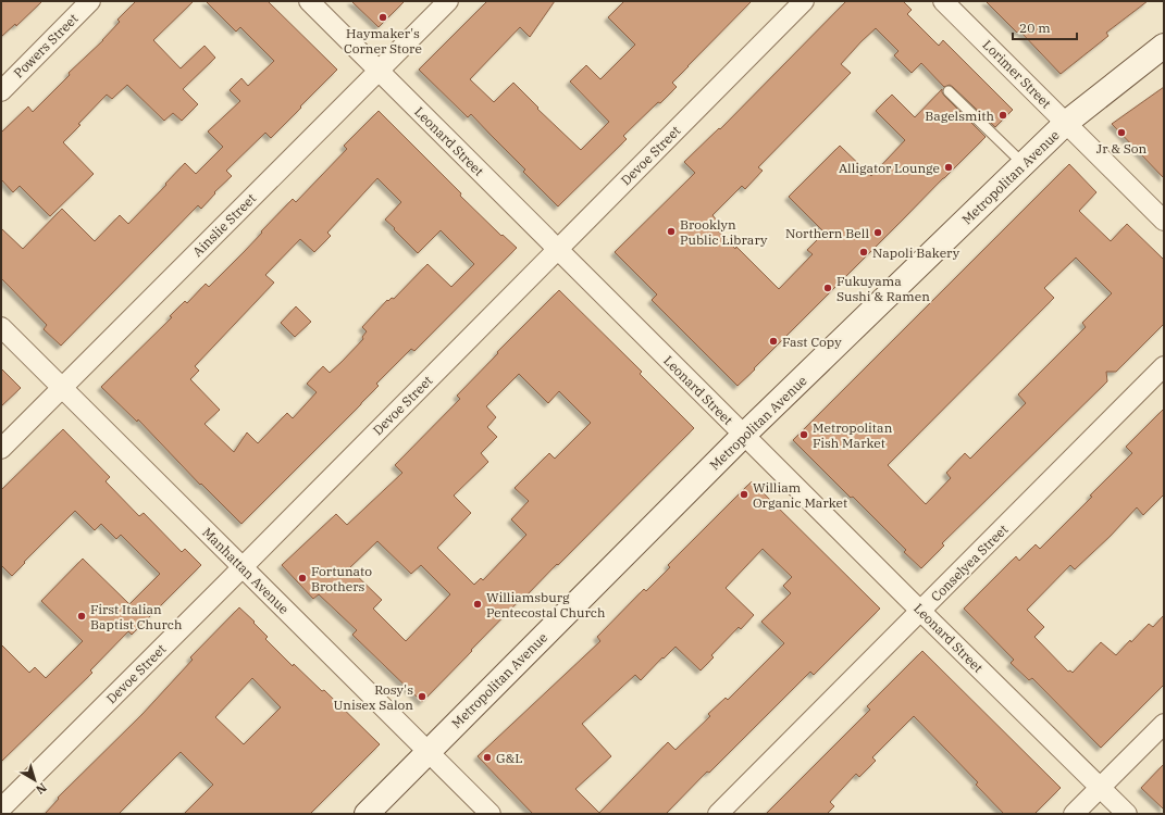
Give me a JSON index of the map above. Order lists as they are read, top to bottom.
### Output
{
  "streets": {
    "main road": ["Metropolitan Avenue"],
    "street": [
      "Powers Street",
      "Lorimer Street",
      "Leonard Street",
      "Devoe Street",
      "Ainslie Street",
      "Conselyea Street",
      "Manhattan Avenue"
    ]
  },
  "crossings": [
    ["Lorimer Street", "Metropolitan Avenue"],
    ["Leonard Street", "Devoe Street"],
    ["Leonard Street", "Metropolitan Avenue"],
    ["Leonard Street", "Ainslie Street"],
    ["Leonard Street", "Conselyea Street"],
    ["Devoe Street", "Manhattan Avenue"],
    ["Metropolitan Avenue", "Manhattan Avenue"],
    ["Ainslie Street", "Manhattan Avenue"]
  ],
  "places": [
    "Haymaker's Corner Store",
    "Bagelsmith",
    "Jr & Son",
    "Alligator Lounge",
    "Brooklyn Public Library",
    "Northern Bell",
    "Napoli Bakery",
    "Fukuyama Sushi & Ramen",
    "Fast Copy",
    "Metropolitan Fish Market",
    "William Organic Market",
    "Fortunato Brothers",
    "Williamsburg Pentecostal Church",
    "First Italian Baptist Church",
    "Rosy's Unisex Salon",
    "G&L"
  ],
  "scale_bar": "20 m",
  "north": "bottom right"
}
